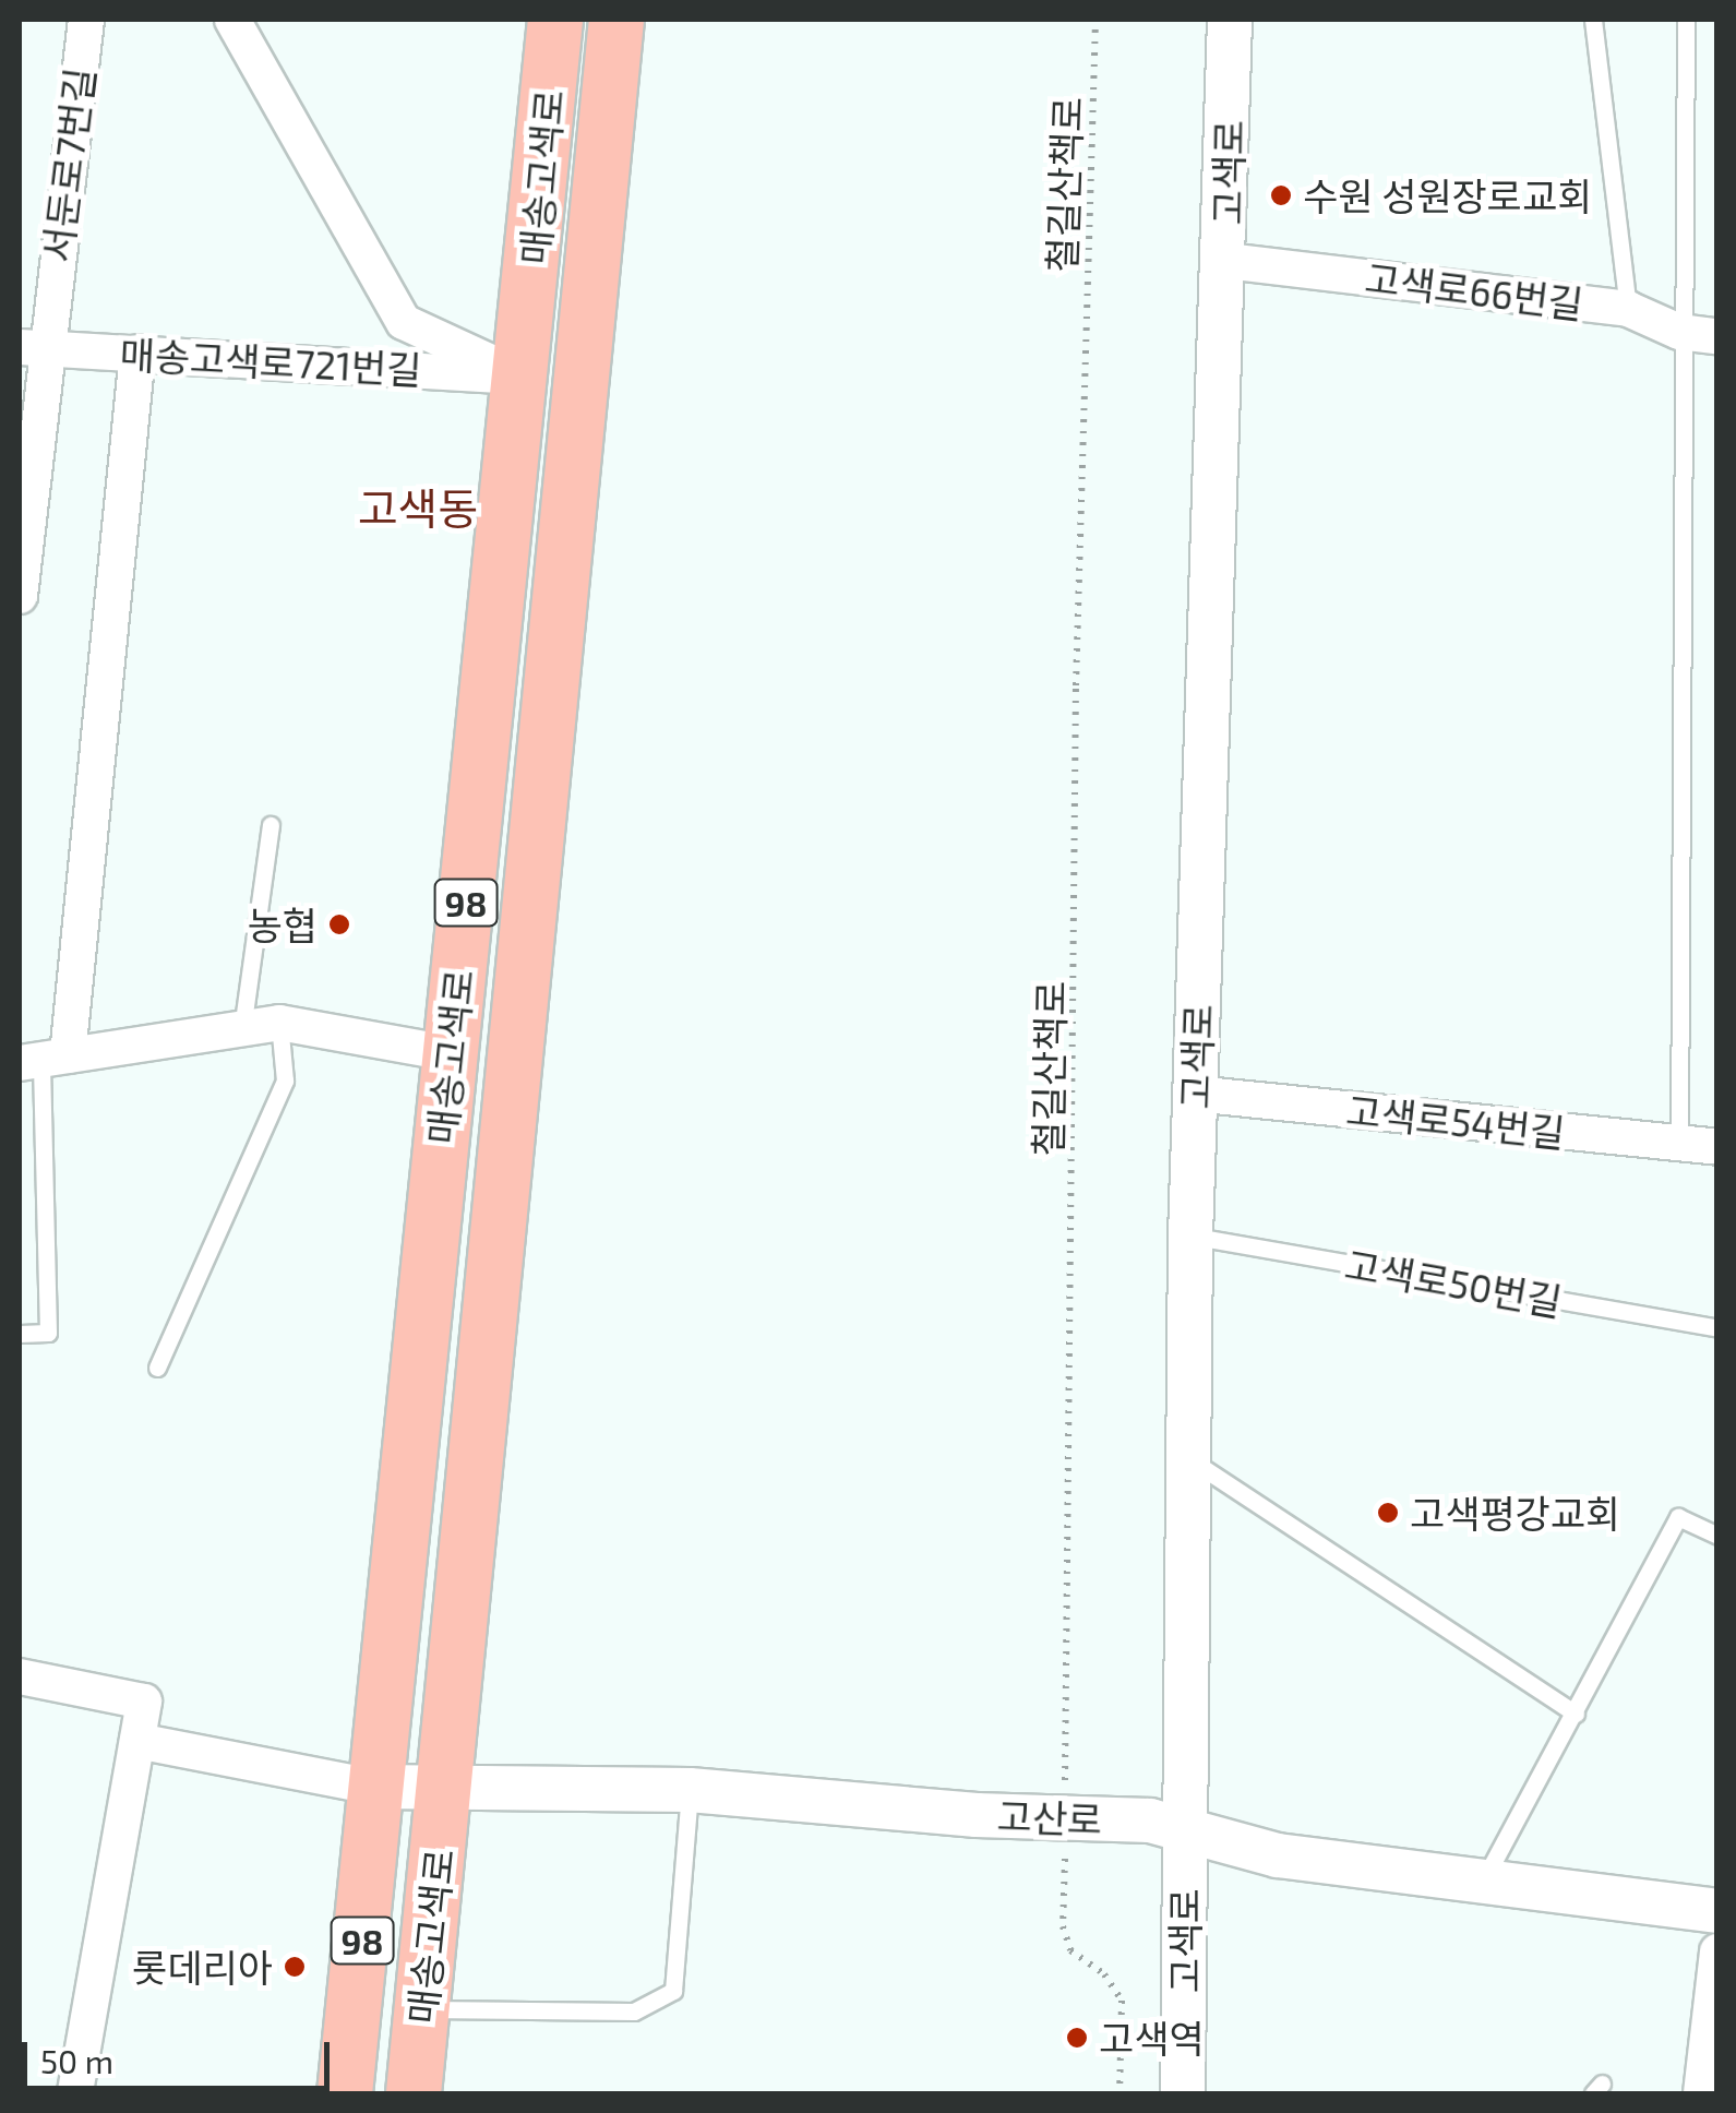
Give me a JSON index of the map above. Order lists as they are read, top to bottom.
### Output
{
  "streets": {
    "main road": ["매송고색로", "98"],
    "street": [
      "서둔로7번길",
      "고색로",
      "고색로66번길",
      "매송고색로721번길",
      "고색로54번길",
      "고산로"
    ],
    "lane": ["고색로50번길"],
    "path": ["철길산책로"]
  },
  "crossings": [
    ["서둔로7번길", "매송고색로721번길"],
    ["고색로", "고색로66번길"],
    ["고색로", "고색로54번길"],
    ["고색로", "고색로50번길"],
    ["고색로", "고산로"],
    ["매송고색로", "매송고색로721번길"],
    ["매송고색로", "고산로"],
    ["철길산책로", "고산로"]
  ],
  "districts": ["고색동"],
  "places": [
    "수원 성원장로교회",
    "농협",
    "고색평강교회",
    "롯데리아",
    "고색역"
  ],
  "scale_bar": "50 m"
}
